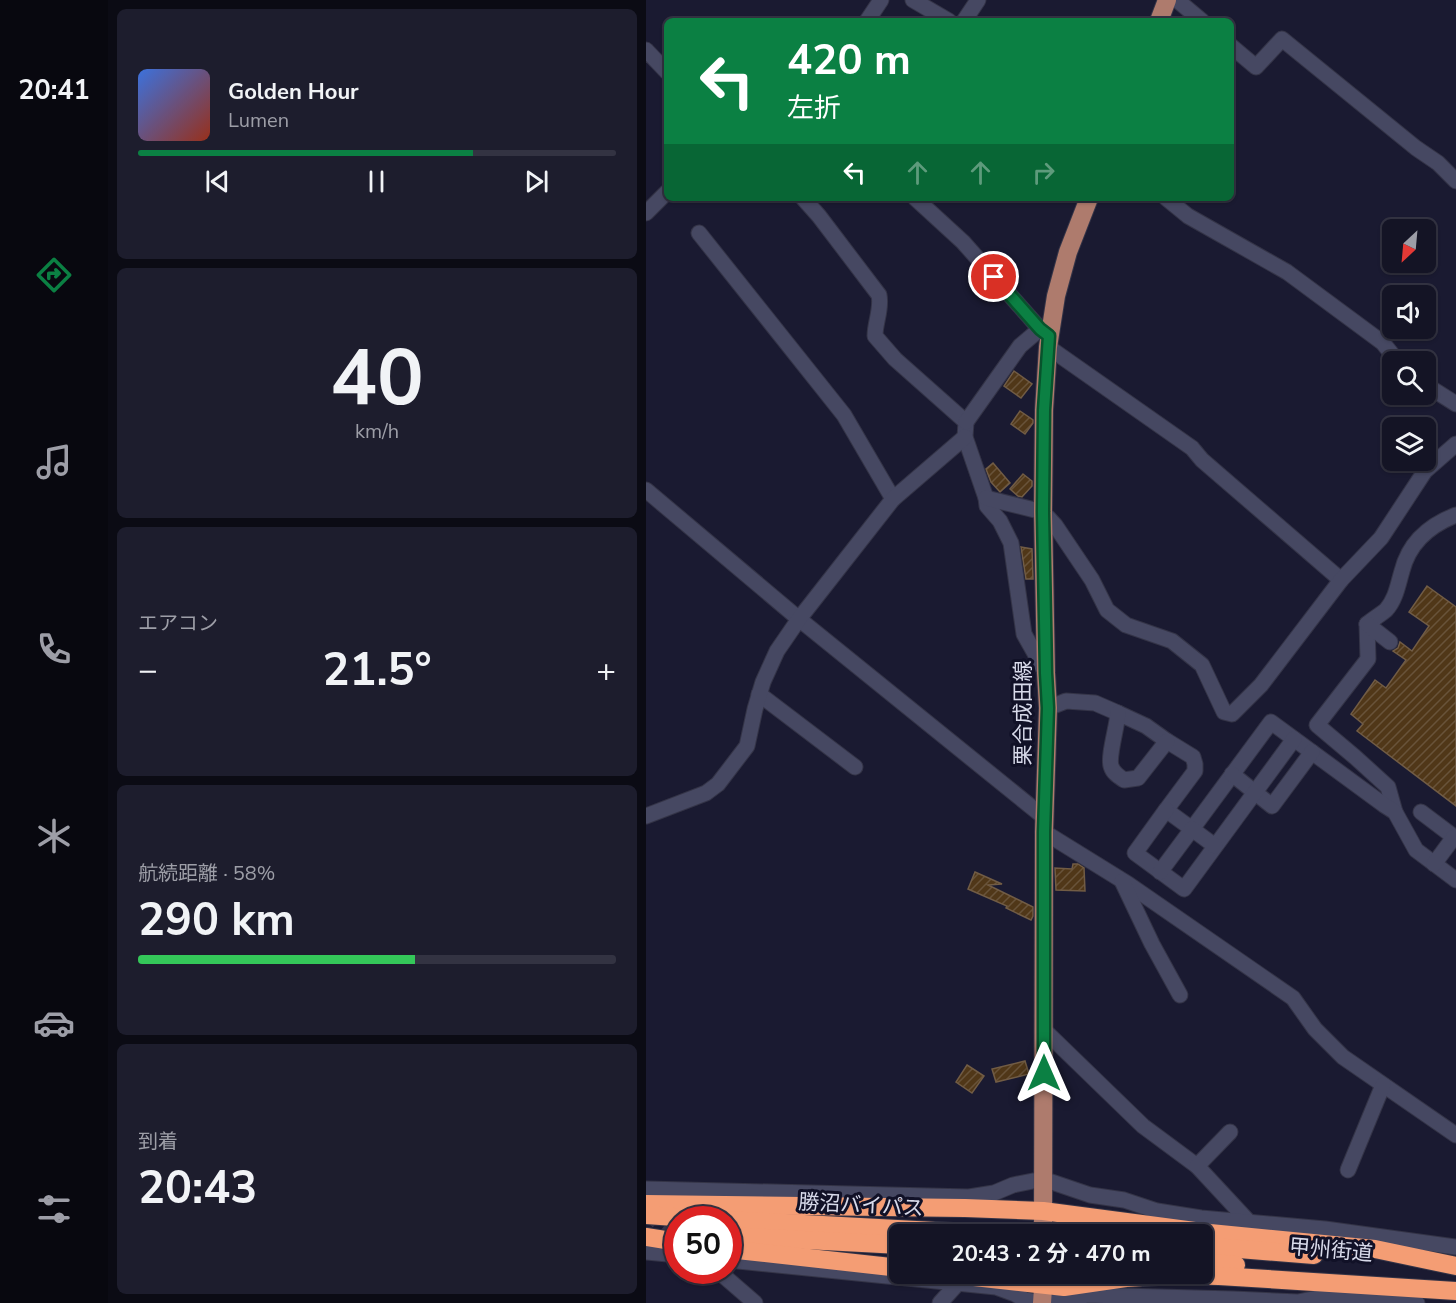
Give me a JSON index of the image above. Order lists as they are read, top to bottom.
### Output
{
  "streets": {
    "highway": ["勝沼バイパス", "甲州街道"],
    "main road": ["栗合成田線"]
  },
  "north": "bottom left",
  "page": {
    "tabs": "20:41",
    "turn": ["420 m", "左折"],
    "song": ["Golden Hour", "Lumen"],
    "tile": [
      ["40", "km/h"],
      "エアコン",
      ["航続距離 · 58%", "290 km"],
      ["到着", "20:43"]
    ],
    "heat": ["−", "21.5°", "+"],
    "limit": "50",
    "trip": "20:43 · 2 分 · 470 m"
  }
}
